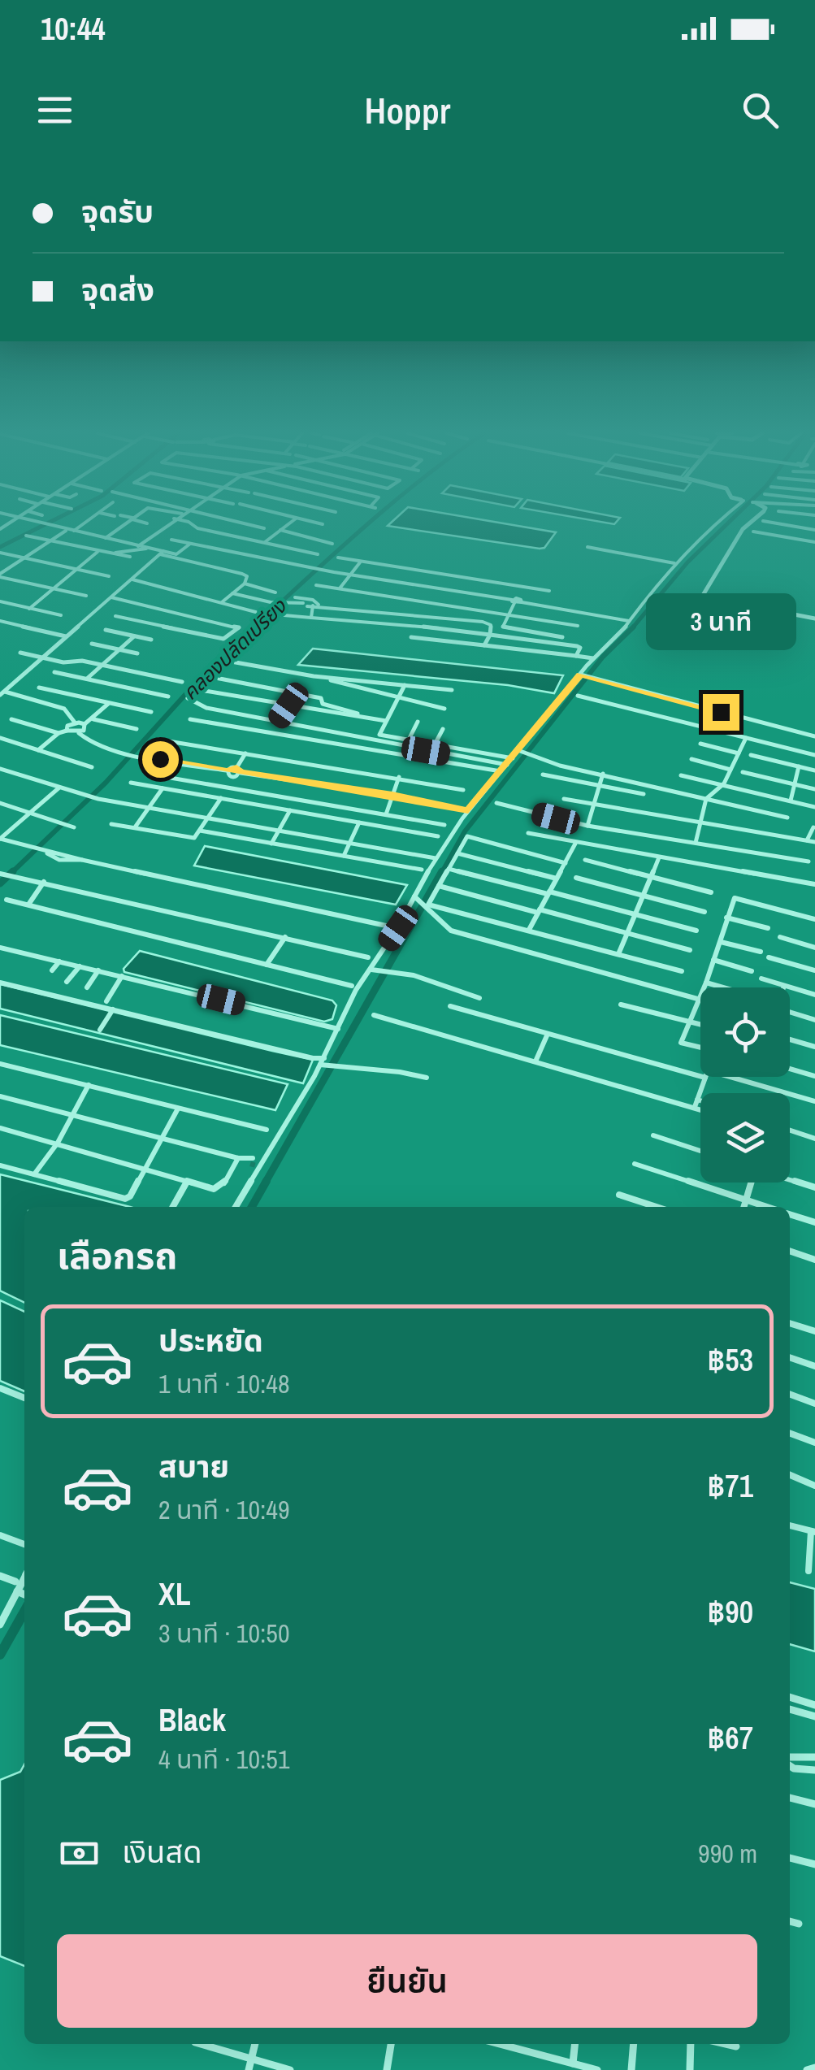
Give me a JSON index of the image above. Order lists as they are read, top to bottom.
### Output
{
  "water": ["คลองปลัดเปรียง"],
  "page": {
    "status": "10:44",
    "header": "Hoppr",
    "banner": ["จุดรับ", "จุดส่ง"],
    "bubble": "3 นาที",
    "heading": "เลือกรถ",
    "list": [
      {
        "name": "ประหยัด",
        "note": "1 นาที · 10:48",
        "value": "฿53"
      },
      {
        "name": "สบาย",
        "note": "2 นาที · 10:49",
        "value": "฿71"
      },
      {
        "name": "XL",
        "note": "3 นาที · 10:50",
        "value": "฿90"
      },
      {
        "name": "Black",
        "note": "4 นาที · 10:51",
        "value": "฿67"
      }
    ],
    "pay": ["เงินสด", "990 m"],
    "buttons": "ยืนยัน"
  }
}
